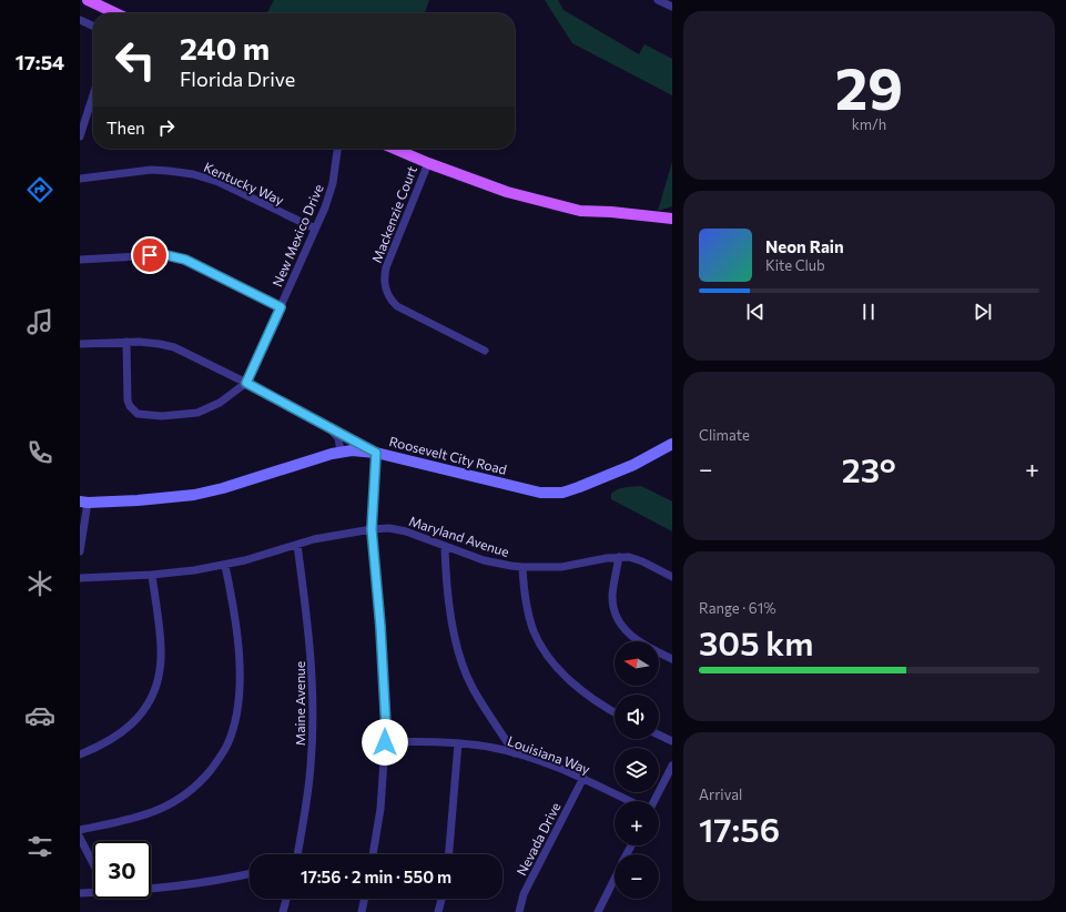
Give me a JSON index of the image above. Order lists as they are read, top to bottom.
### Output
{
  "streets": {
    "street": [
      "Kentucky Way",
      "Mackenzie Court",
      "New Mexico Drive",
      "Roosevelt City Road",
      "Maryland Avenue",
      "Maine Avenue",
      "Louisiana Way",
      "Nevada Drive"
    ]
  },
  "crossings": [
    ["Kentucky Way", "New Mexico Drive"],
    ["Maryland Avenue", "Maine Avenue"],
    ["Louisiana Way", "Nevada Drive"]
  ],
  "north": "left",
  "page": {
    "tabs": "17:54",
    "tile": [
      ["29", "km/h"],
      "Climate",
      ["Range · 61%", "305 km"],
      ["Arrival", "17:56"]
    ],
    "turn": ["240 m", "Florida Drive"],
    "then": "Then",
    "song": ["Neon Rain", "Kite Club"],
    "heat": ["−", "23°", "+"],
    "map_buttons": ["+", "−"],
    "limit": "30",
    "trip": "17:56 · 2 min · 550 m"
  }
}
